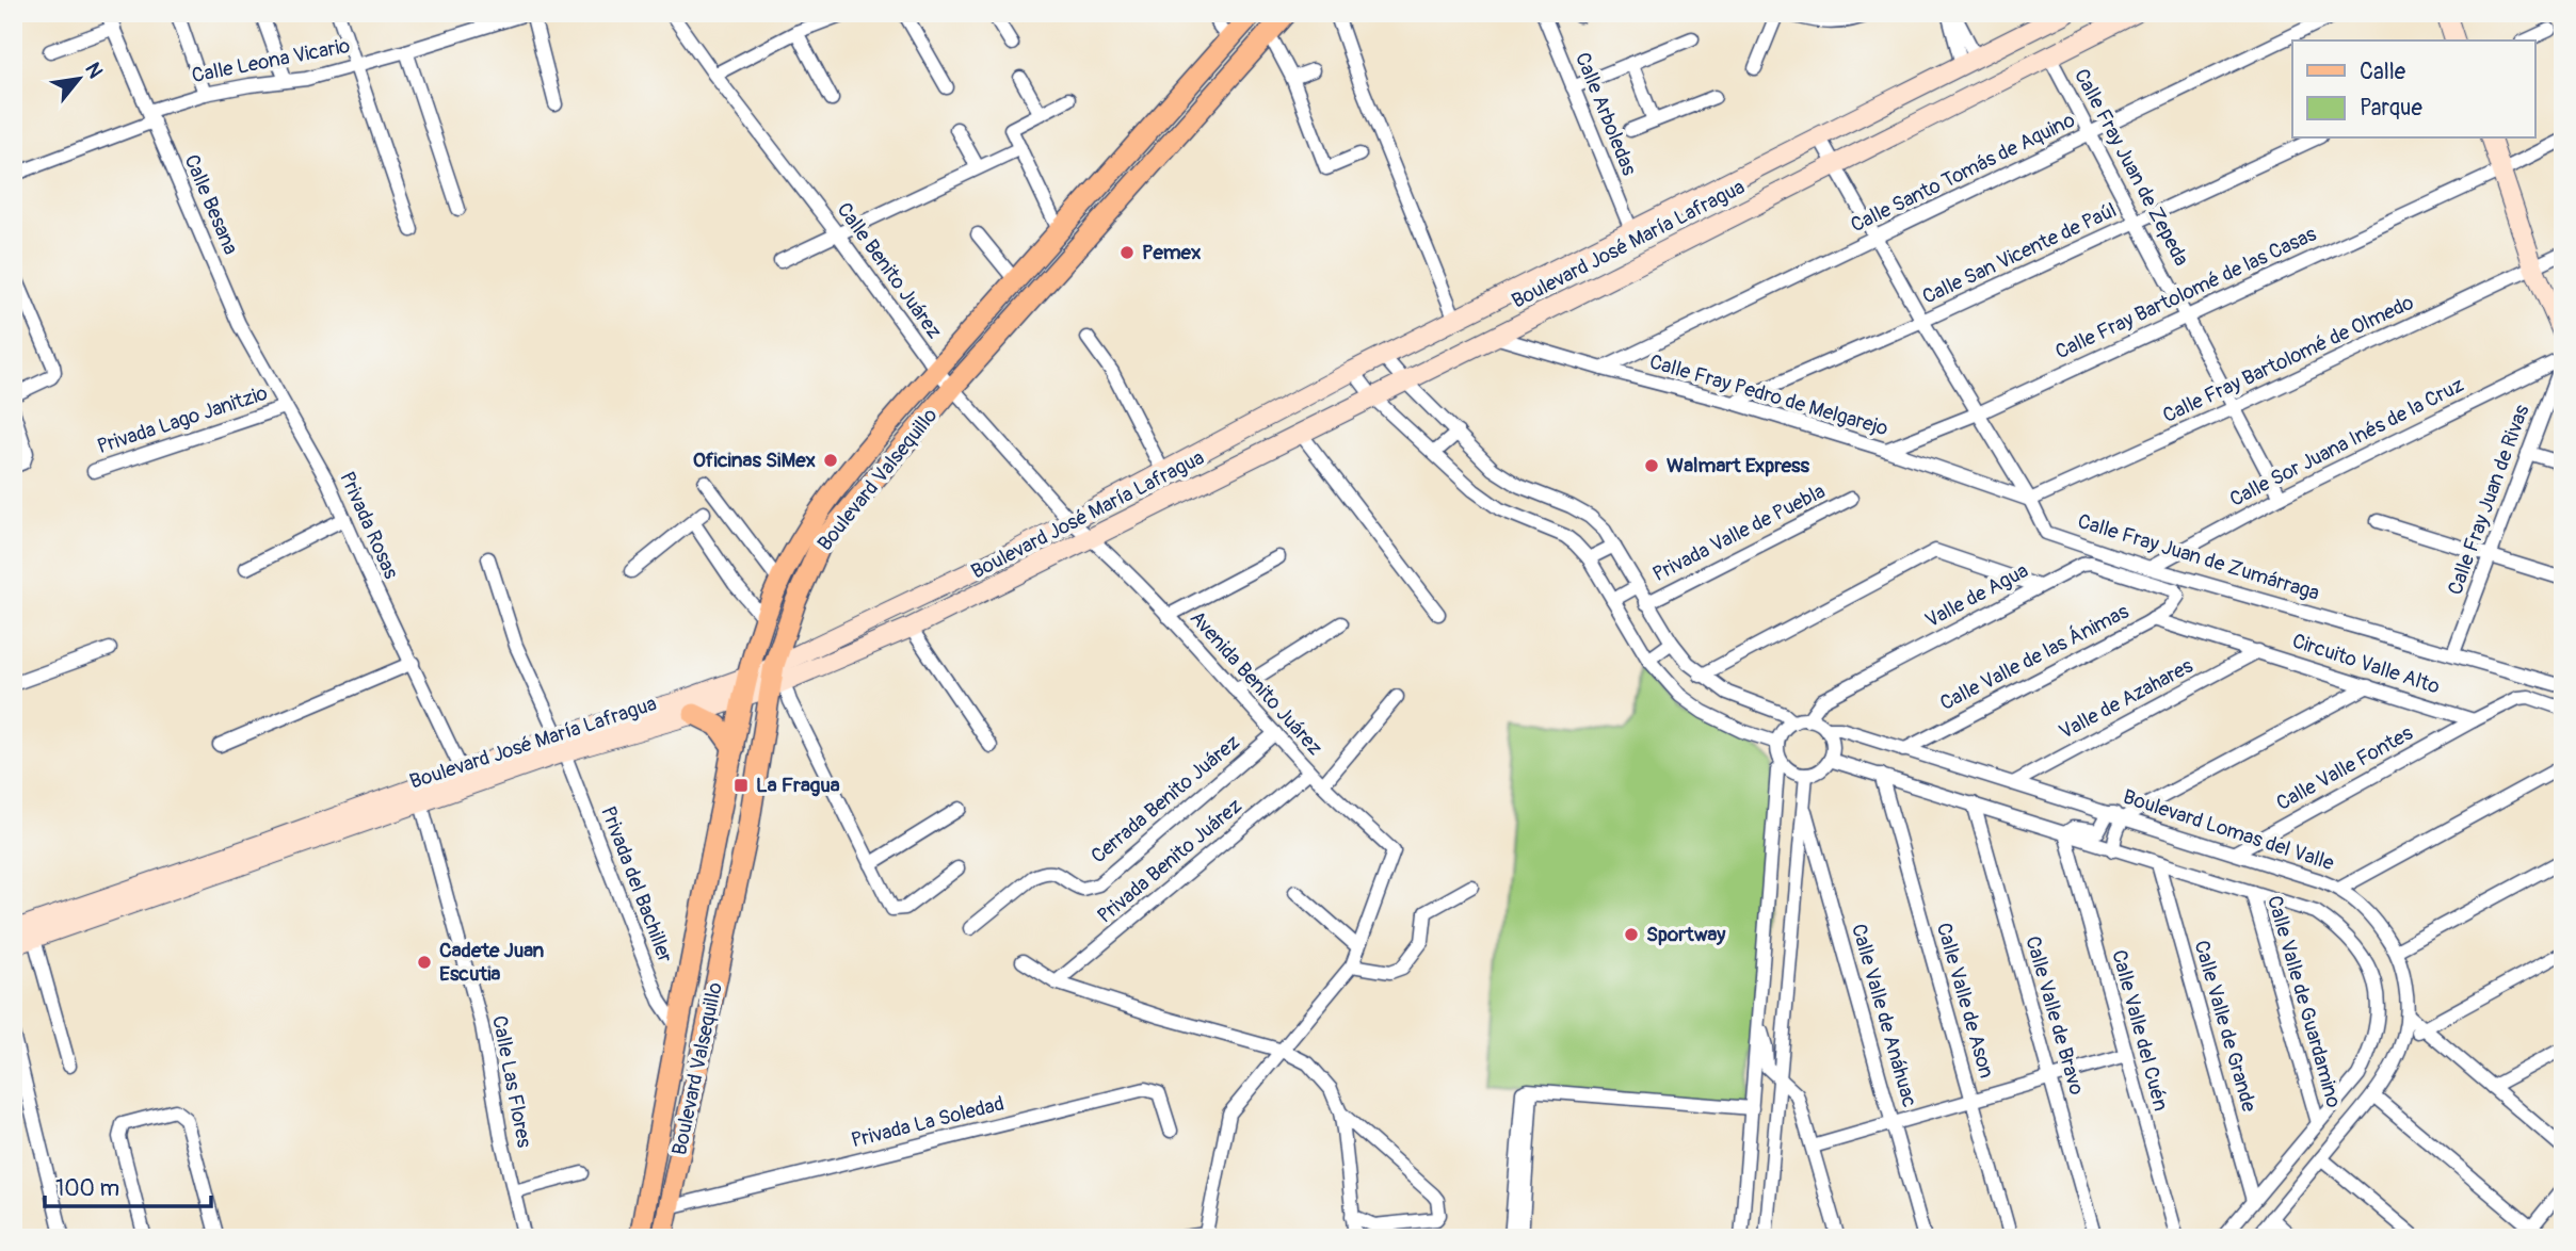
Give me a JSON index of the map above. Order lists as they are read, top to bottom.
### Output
{
  "streets": {
    "main road": ["Boulevard José María Lafragua", "Boulevard Valsequillo"],
    "street": [
      "Calle Leona Vicario",
      "Calle Arboledas",
      "Calle Fray Juan de Zepeda",
      "Calle Santo Tomás de Aquino",
      "Calle Besana",
      "Calle San Vicente de Paúl",
      "Calle Benito Juárez",
      "Calle Fray Bartolomé de las Casas",
      "Calle Fray Bartolomé de Olmedo",
      "Calle Fray Pedro de Melgarejo",
      "Privada Lago Janitzio",
      "Calle Sor Juana Inés de la Cruz",
      "Calle Fray Juan de Rivas",
      "Privada Rosas",
      "Privada Valle de Puebla",
      "Calle Fray Juan de Zumárraga",
      "Valle de Agua",
      "Calle Valle de las Ánimas",
      "Circuito Valle Alto",
      "Avenida Benito Juárez",
      "Valle de Azahares",
      "Calle Valle Fontes",
      "Cerrada Benito Juárez",
      "Boulevard Lomas del Valle",
      "Privada Benito Juárez",
      "Privada del Bachiller",
      "Calle Valle de Ason",
      "Calle Valle de Guardamino",
      "Calle Valle de Anáhuac",
      "Calle Valle de Bravo",
      "Calle Valle de Grande",
      "Calle Valle del Cuén",
      "Calle Las Flores",
      "Privada La Soledad"
    ]
  },
  "crossings": [
    ["Calle Leona Vicario", "Calle Besana"],
    ["Calle Arboledas", "Boulevard José María Lafragua"],
    ["Calle Fray Juan de Zepeda", "Calle Santo Tomás de Aquino"],
    ["Calle Fray Juan de Zepeda", "Boulevard José María Lafragua"],
    ["Calle Fray Juan de Zepeda", "Calle San Vicente de Paúl"],
    ["Calle Fray Juan de Zepeda", "Calle Fray Bartolomé de las Casas"],
    ["Calle Fray Juan de Zepeda", "Calle Fray Bartolomé de Olmedo"],
    ["Calle Fray Juan de Zepeda", "Calle Sor Juana Inés de la Cruz"],
    ["Calle Santo Tomás de Aquino", "Calle Fray Pedro de Melgarejo"],
    ["Calle Santo Tomás de Aquino", "Calle Fray Juan de Zumárraga"],
    ["Calle Besana", "Privada Lago Janitzio"],
    ["Calle Besana", "Privada Rosas"],
    ["Boulevard José María Lafragua", "Calle Benito Juárez"],
    ["Boulevard José María Lafragua", "Calle Fray Pedro de Melgarejo"],
    ["Boulevard José María Lafragua", "Boulevard Valsequillo"],
    ["Boulevard José María Lafragua", "Privada Rosas"],
    ["Boulevard José María Lafragua", "Calle Fray Juan de Zumárraga"],
    ["Boulevard José María Lafragua", "Avenida Benito Juárez"],
    ["Boulevard José María Lafragua", "Privada del Bachiller"],
    ["Boulevard José María Lafragua", "Calle Las Flores"],
    ["Calle San Vicente de Paúl", "Calle Fray Pedro de Melgarejo"],
    ["Calle San Vicente de Paúl", "Calle Fray Juan de Zumárraga"],
    ["Calle Benito Juárez", "Boulevard Valsequillo"],
    ["Calle Benito Juárez", "Avenida Benito Juárez"],
    ["Calle Fray Bartolomé de las Casas", "Calle Fray Pedro de Melgarejo"],
    ["Calle Fray Bartolomé de las Casas", "Calle Fray Juan de Zumárraga"],
    ["Calle Fray Bartolomé de Olmedo", "Calle Fray Pedro de Melgarejo"],
    ["Calle Fray Bartolomé de Olmedo", "Calle Fray Juan de Zumárraga"],
    ["Calle Fray Pedro de Melgarejo", "Calle Fray Juan de Zumárraga"],
    ["Privada Lago Janitzio", "Privada Rosas"],
    ["Calle Sor Juana Inés de la Cruz", "Calle Fray Juan de Rivas"],
    ["Calle Sor Juana Inés de la Cruz", "Calle Fray Juan de Zumárraga"],
    ["Boulevard Valsequillo", "Privada del Bachiller"],
    ["Boulevard Valsequillo", "Privada La Soledad"],
    ["Calle Fray Juan de Rivas", "Calle Fray Juan de Zumárraga"],
    ["Valle de Agua", "Calle Valle de las Ánimas"],
    ["Valle de Agua", "Boulevard Lomas del Valle"],
    ["Calle Valle de las Ánimas", "Circuito Valle Alto"],
    ["Calle Valle de las Ánimas", "Boulevard Lomas del Valle"],
    ["Circuito Valle Alto", "Valle de Azahares"],
    ["Circuito Valle Alto", "Calle Valle Fontes"],
    ["Avenida Benito Juárez", "Cerrada Benito Juárez"],
    ["Avenida Benito Juárez", "Privada Benito Juárez"],
    ["Valle de Azahares", "Boulevard Lomas del Valle"],
    ["Calle Valle Fontes", "Boulevard Lomas del Valle"]
  ],
  "places": {
    "other": [
      "Pemex",
      "Oficinas SiMex",
      "Walmart Express",
      "Sportway",
      "Cadete Juan Escutia"
    ],
    "transit": ["La Fragua"]
  },
  "legend": ["Calle", "Parque"],
  "scale_bar": "100 m",
  "north": "top right"
}
